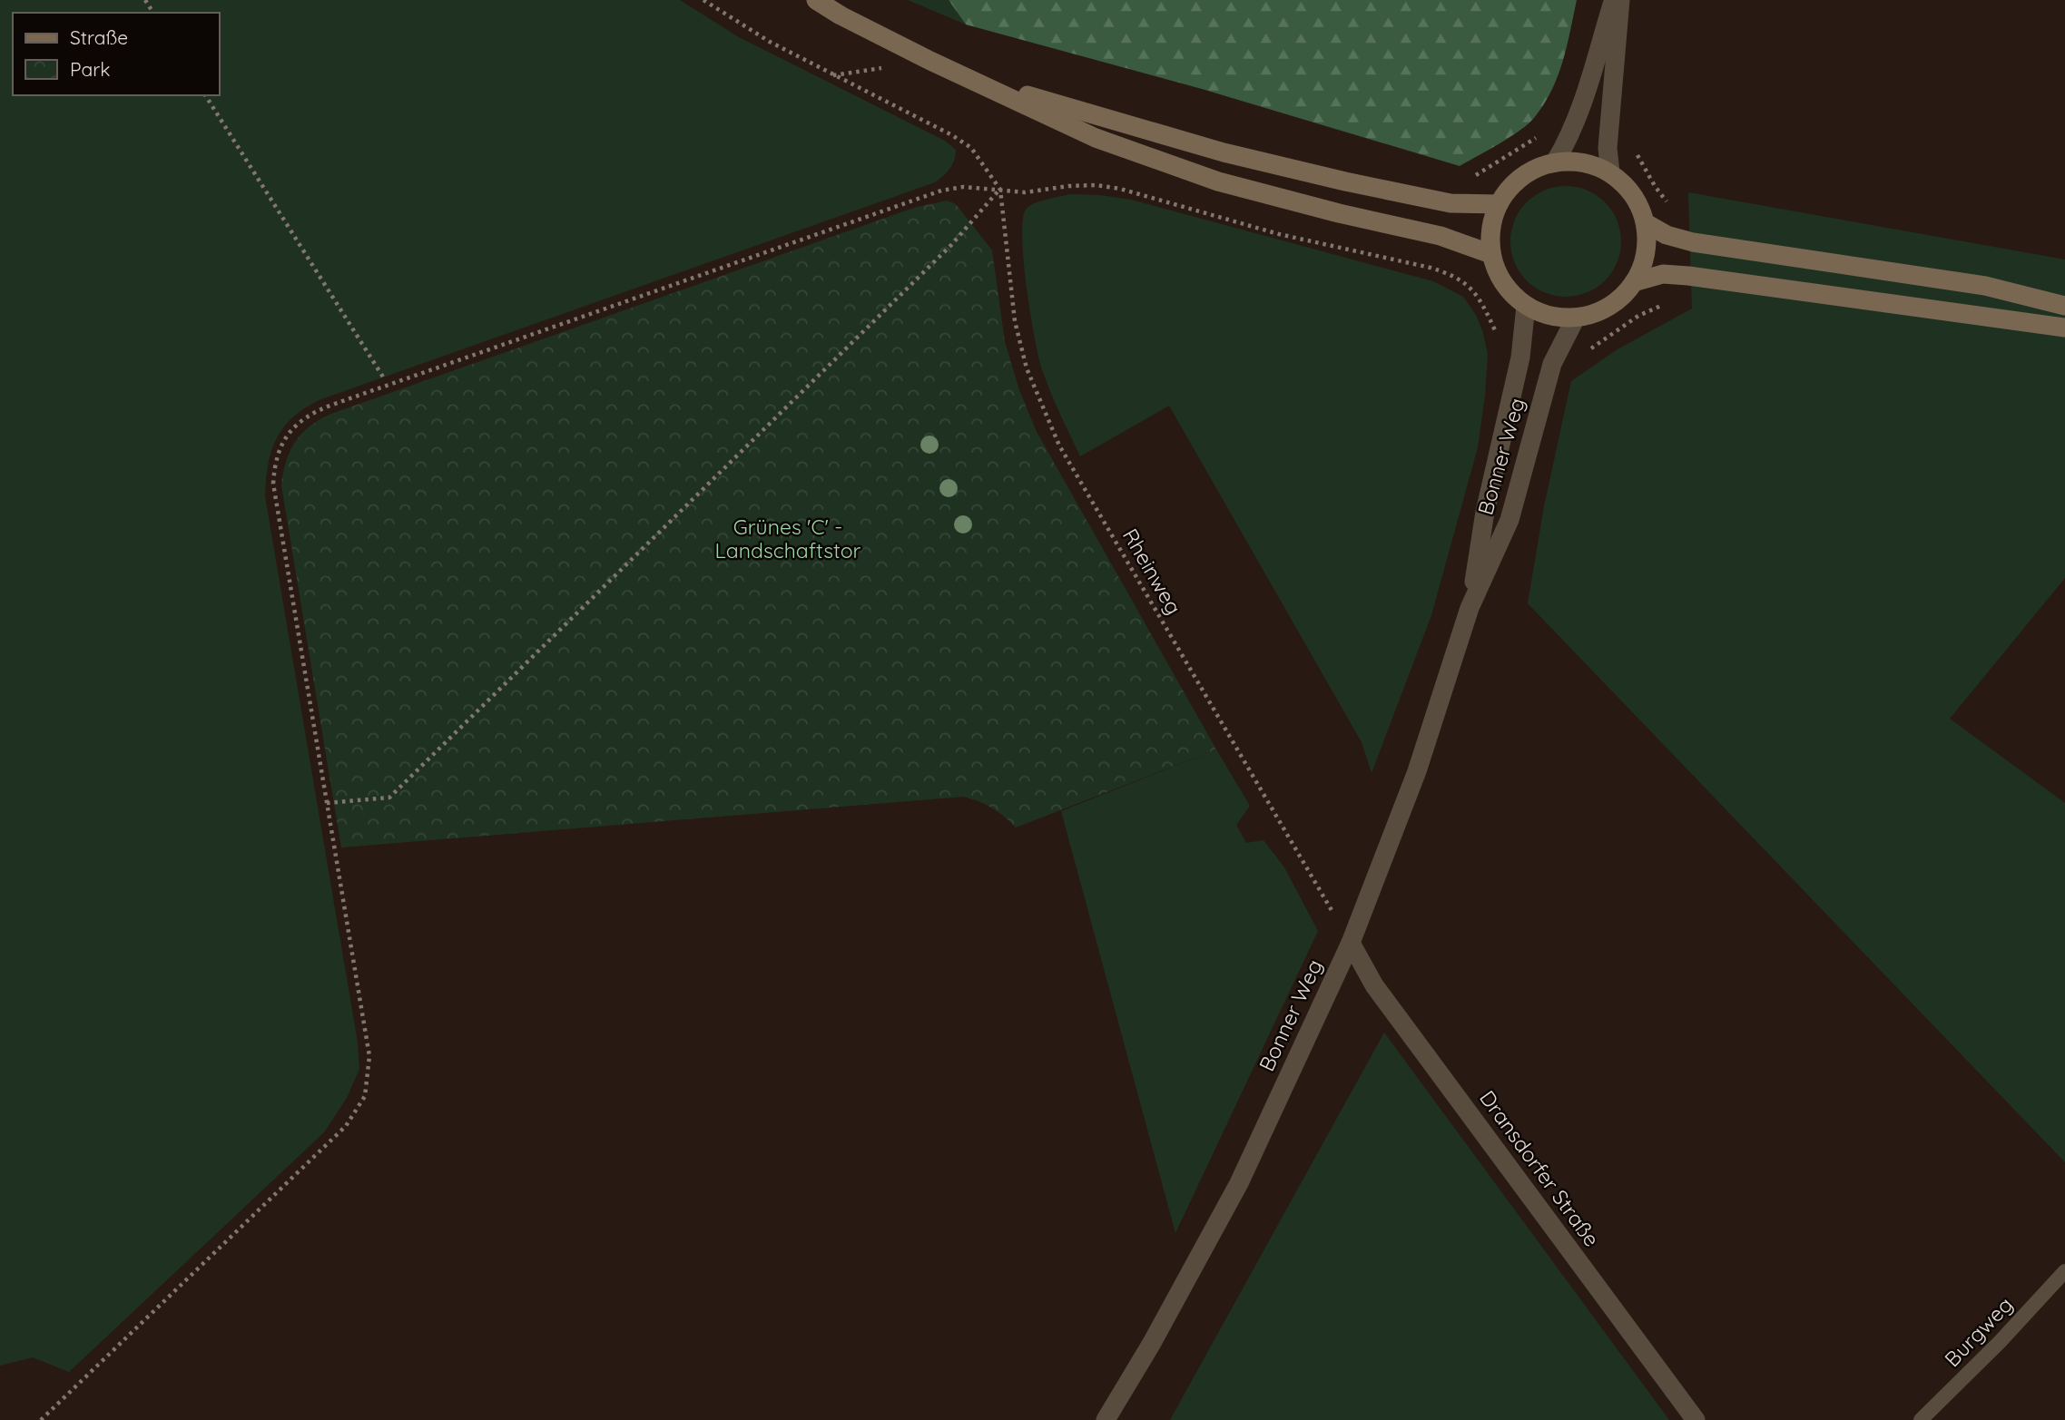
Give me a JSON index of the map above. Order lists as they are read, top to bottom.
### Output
{
  "streets": {
    "street": ["Bonner Weg", "Dransdorfer Straße"],
    "lane": ["Burgweg"],
    "path": ["Rheinweg"]
  },
  "crossings": [
    ["Bonner Weg", "Rheinweg"],
    ["Bonner Weg", "Dransdorfer Straße"],
    ["Rheinweg", "Dransdorfer Straße"]
  ],
  "parks": ["Grünes 'C' - Landschaftstor"],
  "legend": ["Straße", "Park"]
}
